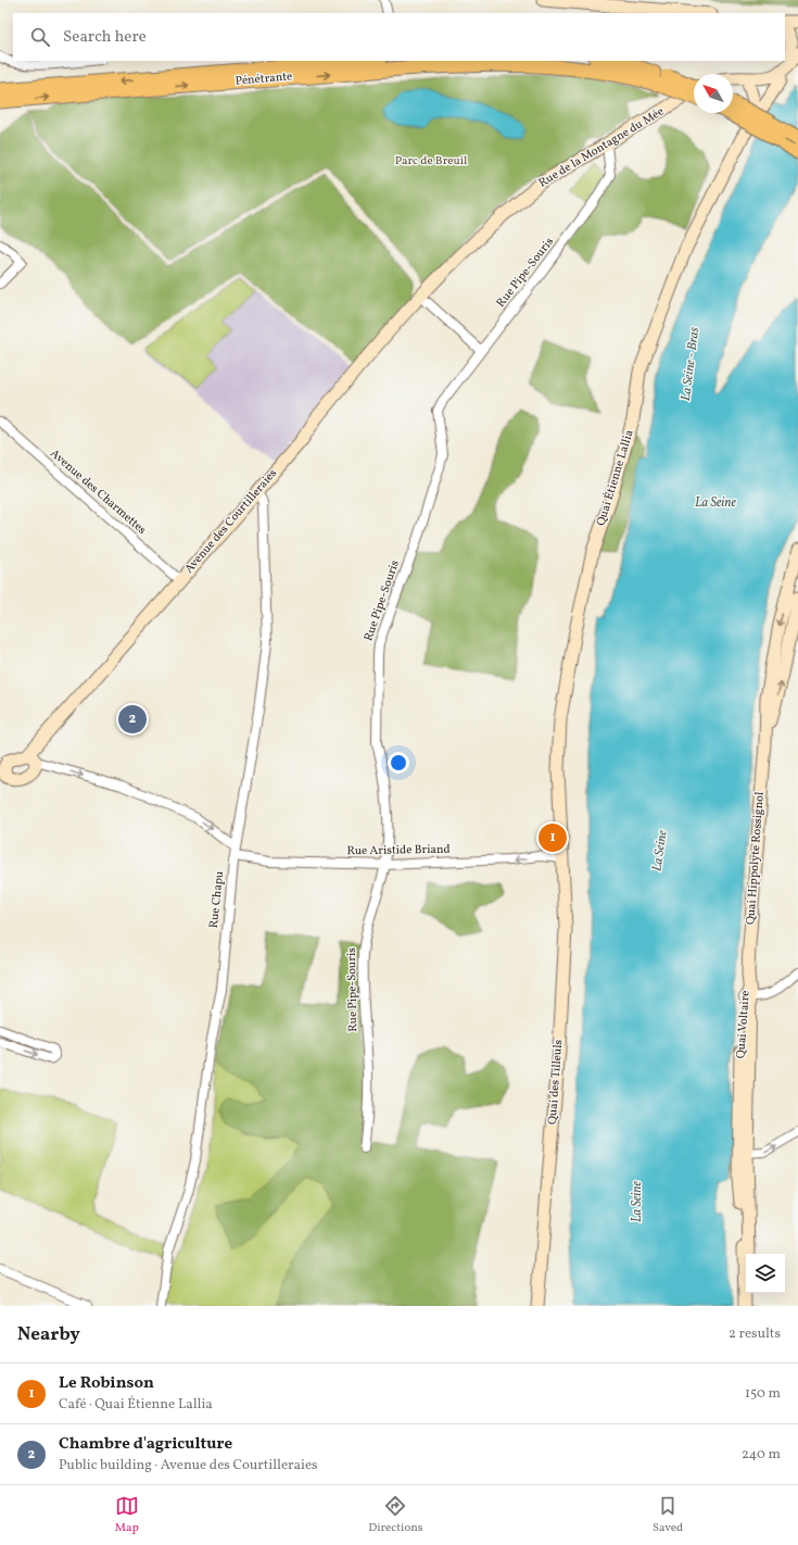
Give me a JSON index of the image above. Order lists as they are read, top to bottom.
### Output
{
  "streets": {
    "main road": ["Pénétrante"],
    "street": [
      "Rue de la Montagne du Mée",
      "Rue Pipe-Souris",
      "Quai Étienne Lallia",
      "Avenue des Charmettes",
      "Avenue des Courtilleraies",
      "Rue Aristide Briand",
      "Quai Hippolyte Rossignol",
      "Rue Chapu",
      "Quai Voltaire",
      "Quai des Tilleuls"
    ]
  },
  "crossings": [
    ["Rue de la Montagne du Mée", "Rue Pipe-Souris"],
    ["Rue de la Montagne du Mée", "Avenue des Courtilleraies"],
    ["Rue Pipe-Souris", "Rue Aristide Briand"],
    ["Quai Étienne Lallia", "Rue Aristide Briand"],
    ["Quai Étienne Lallia", "Quai des Tilleuls"],
    ["Avenue des Charmettes", "Avenue des Courtilleraies"],
    ["Avenue des Courtilleraies", "Rue Aristide Briand"],
    ["Avenue des Courtilleraies", "Rue Chapu"],
    ["Rue Aristide Briand", "Rue Chapu"],
    ["Rue Aristide Briand", "Quai des Tilleuls"],
    ["Quai Hippolyte Rossignol", "Quai Voltaire"]
  ],
  "water": ["La Seine - Bras", "La Seine"],
  "parks": ["Parc de Breuil"],
  "north": "top left",
  "page": {
    "search": "Search here",
    "pins": ["2", "1"],
    "heading": ["Nearby", "2 results"],
    "list": [
      {
        "mark": "1",
        "name": "Le Robinson",
        "note": "Café · Quai Étienne Lallia",
        "value": "150 m"
      },
      {
        "mark": "2",
        "name": "Chambre d'agriculture",
        "note": "Public building · Avenue des Courtilleraies",
        "value": "240 m"
      }
    ],
    "nav": ["Map", "Directions", "Saved"]
  }
}
